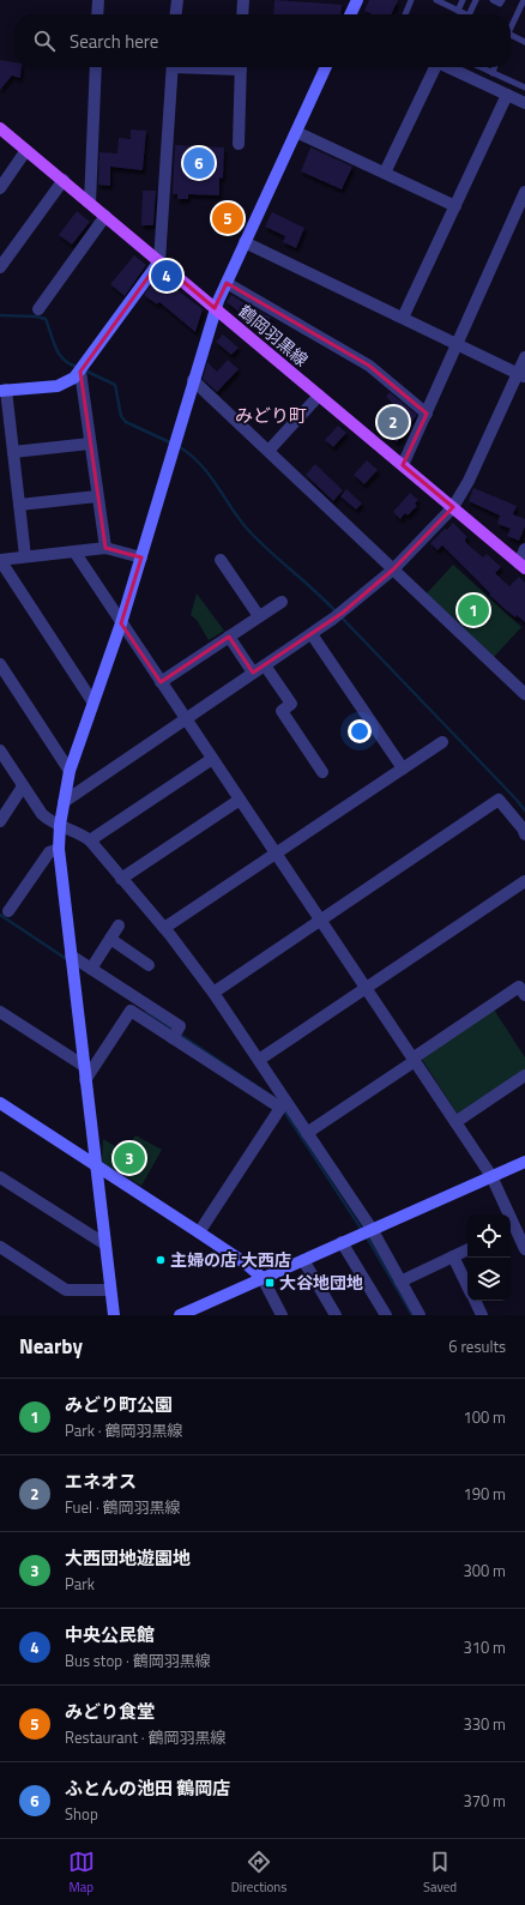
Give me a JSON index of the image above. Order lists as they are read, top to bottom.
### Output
{
  "streets": {
    "main road": ["鶴岡羽黒線"]
  },
  "districts": ["みどり町"],
  "places": {
    "other": ["主婦の店 大西店"],
    "transit": ["大谷地団地"]
  },
  "page": {
    "search": "Search here",
    "pins": [
      "6",
      "5",
      "4",
      "2",
      "1",
      "3"
    ],
    "heading": ["Nearby", "6 results"],
    "list": [
      {
        "mark": "1",
        "name": "みどり町公園",
        "note": "Park · 鶴岡羽黒線",
        "value": "100 m"
      },
      {
        "mark": "2",
        "name": "エネオス",
        "note": "Fuel · 鶴岡羽黒線",
        "value": "190 m"
      },
      {
        "mark": "3",
        "name": "大西団地遊園地",
        "note": "Park",
        "value": "300 m"
      },
      {
        "mark": "4",
        "name": "中央公民館",
        "note": "Bus stop · 鶴岡羽黒線",
        "value": "310 m"
      },
      {
        "mark": "5",
        "name": "みどり食堂",
        "note": "Restaurant · 鶴岡羽黒線",
        "value": "330 m"
      },
      {
        "mark": "6",
        "name": "ふとんの池田 鶴岡店",
        "note": "Shop",
        "value": "370 m"
      }
    ],
    "nav": ["Map", "Directions", "Saved"]
  }
}
